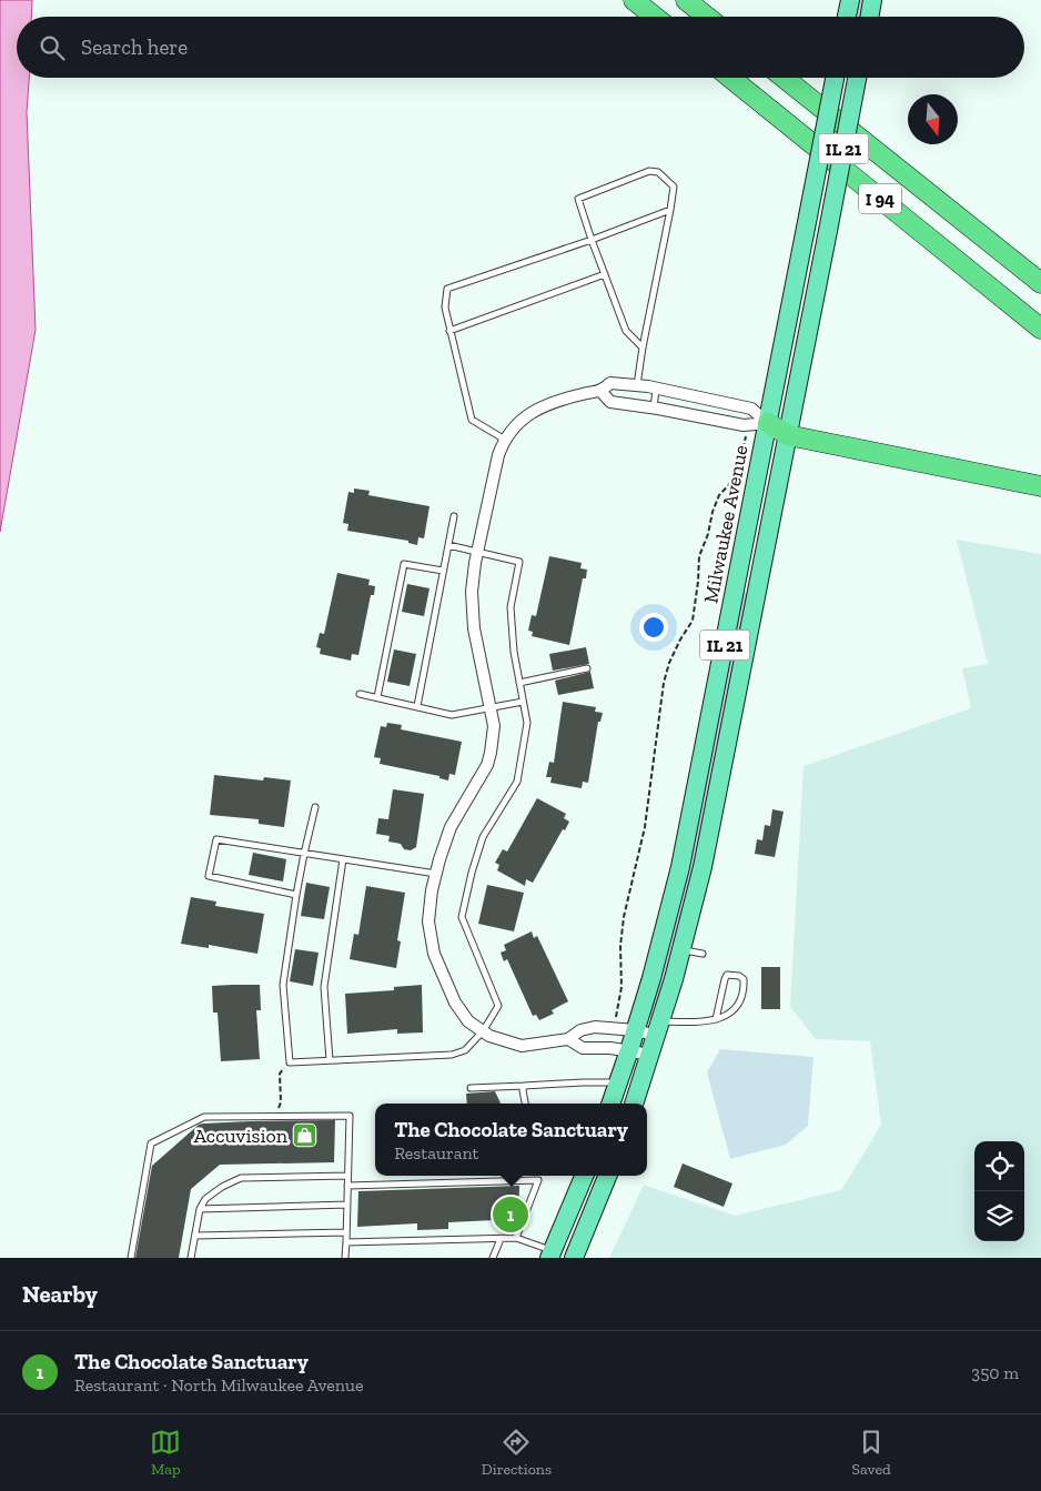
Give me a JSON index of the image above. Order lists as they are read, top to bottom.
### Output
{
  "streets": {
    "highway": ["I 94"],
    "main road": ["IL 21", "Milwaukee Avenue"]
  },
  "places": {
    "shop": ["Accuvision"]
  },
  "north": "bottom",
  "page": {
    "search": "Search here",
    "popup": ["The Chocolate Sanctuary", "Restaurant"],
    "pins": "1",
    "heading": "Nearby",
    "list": [
      {
        "mark": "1",
        "name": "The Chocolate Sanctuary",
        "note": "Restaurant · North Milwaukee Avenue",
        "value": "350 m"
      }
    ],
    "nav": ["Map", "Directions", "Saved"]
  }
}
